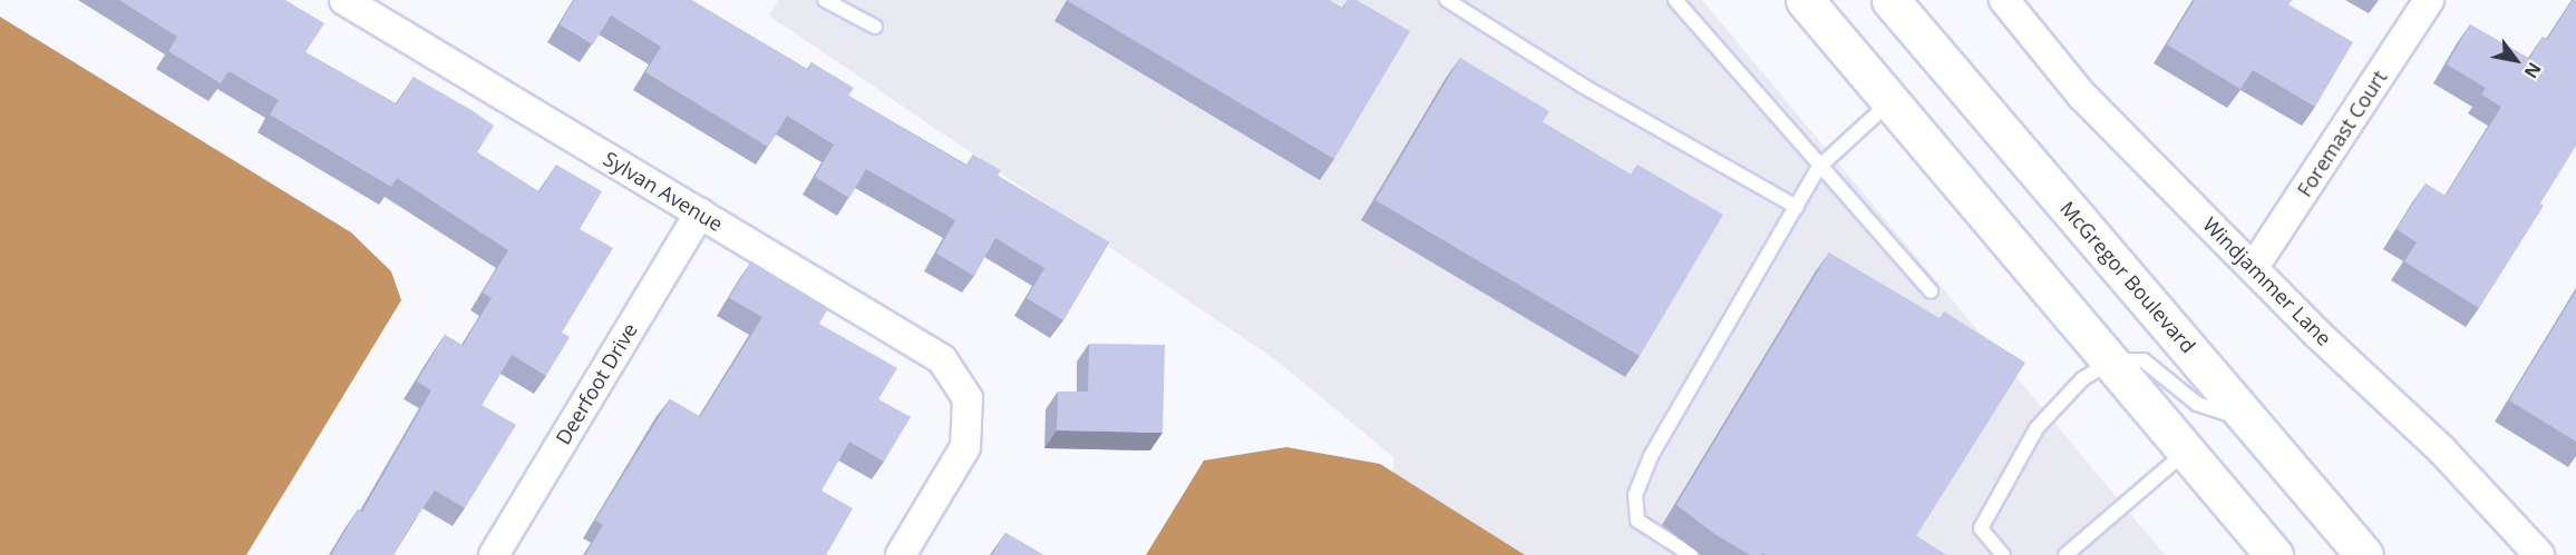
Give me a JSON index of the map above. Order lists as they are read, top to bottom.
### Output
{
  "streets": {
    "main road": ["McGregor Boulevard"],
    "street": [
      "Foremast Court",
      "Sylvan Avenue",
      "Windjammer Lane",
      "Deerfoot Drive"
    ]
  },
  "crossings": [
    ["Foremast Court", "Windjammer Lane"],
    ["Sylvan Avenue", "Deerfoot Drive"]
  ],
  "north": "bottom right"
}
